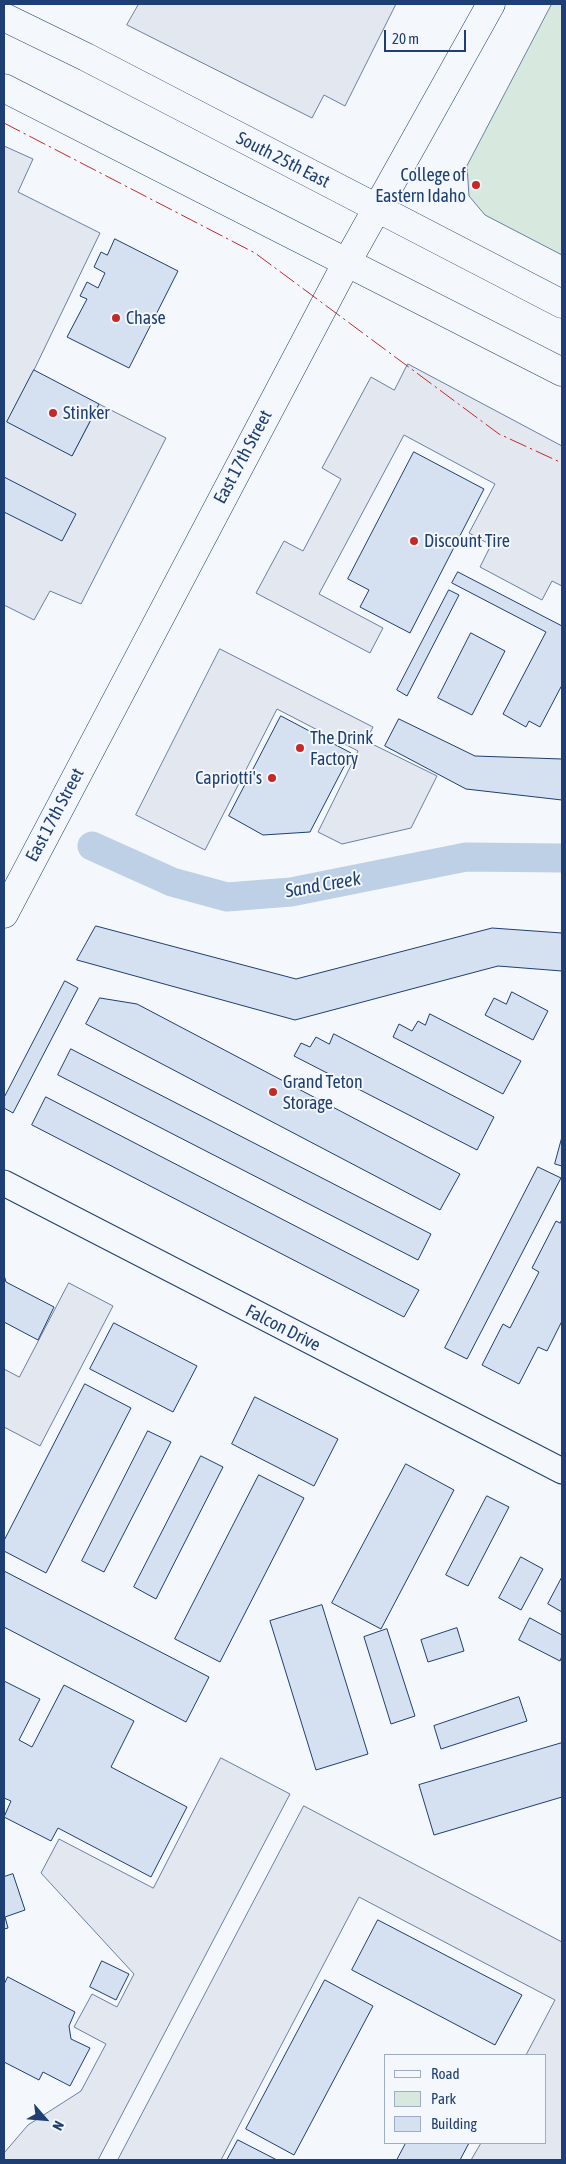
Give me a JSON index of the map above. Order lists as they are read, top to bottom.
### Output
{
  "streets": {
    "main road": ["South 25th East", "East 17th Street"],
    "street": ["Falcon Drive"]
  },
  "crossings": [
    ["South 25th East", "East 17th Street"]
  ],
  "water": ["Sand Creek"],
  "places": [
    "College of Eastern Idaho",
    "Chase",
    "Stinker",
    "Discount Tire",
    "The Drink Factory",
    "Capriotti's",
    "Grand Teton Storage"
  ],
  "legend": ["Road", "Park", "Building"],
  "scale_bar": "20 m",
  "north": "bottom right"
}
